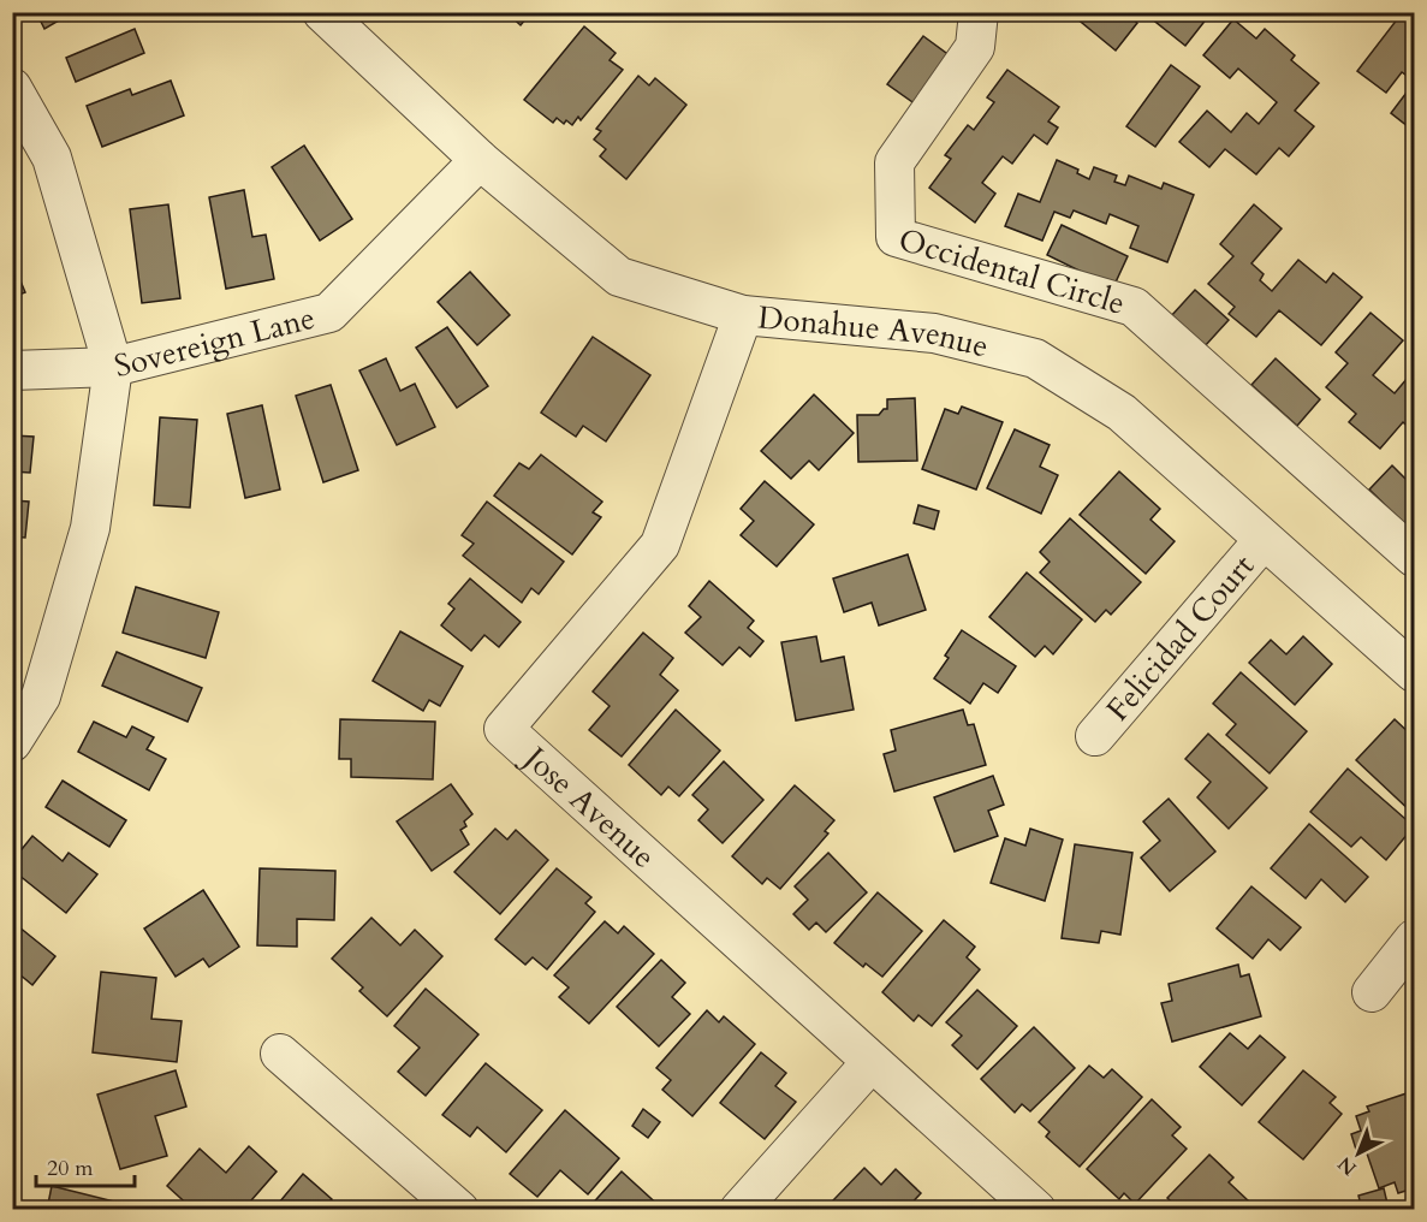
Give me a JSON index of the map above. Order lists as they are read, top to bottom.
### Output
{
  "streets": {
    "street": [
      "Occidental Circle",
      "Donahue Avenue",
      "Sovereign Lane",
      "Felicidad Court",
      "Jose Avenue"
    ]
  },
  "crossings": [
    ["Donahue Avenue", "Sovereign Lane"],
    ["Donahue Avenue", "Felicidad Court"],
    ["Donahue Avenue", "Jose Avenue"]
  ],
  "scale_bar": "20 m",
  "north": "bottom left"
}
